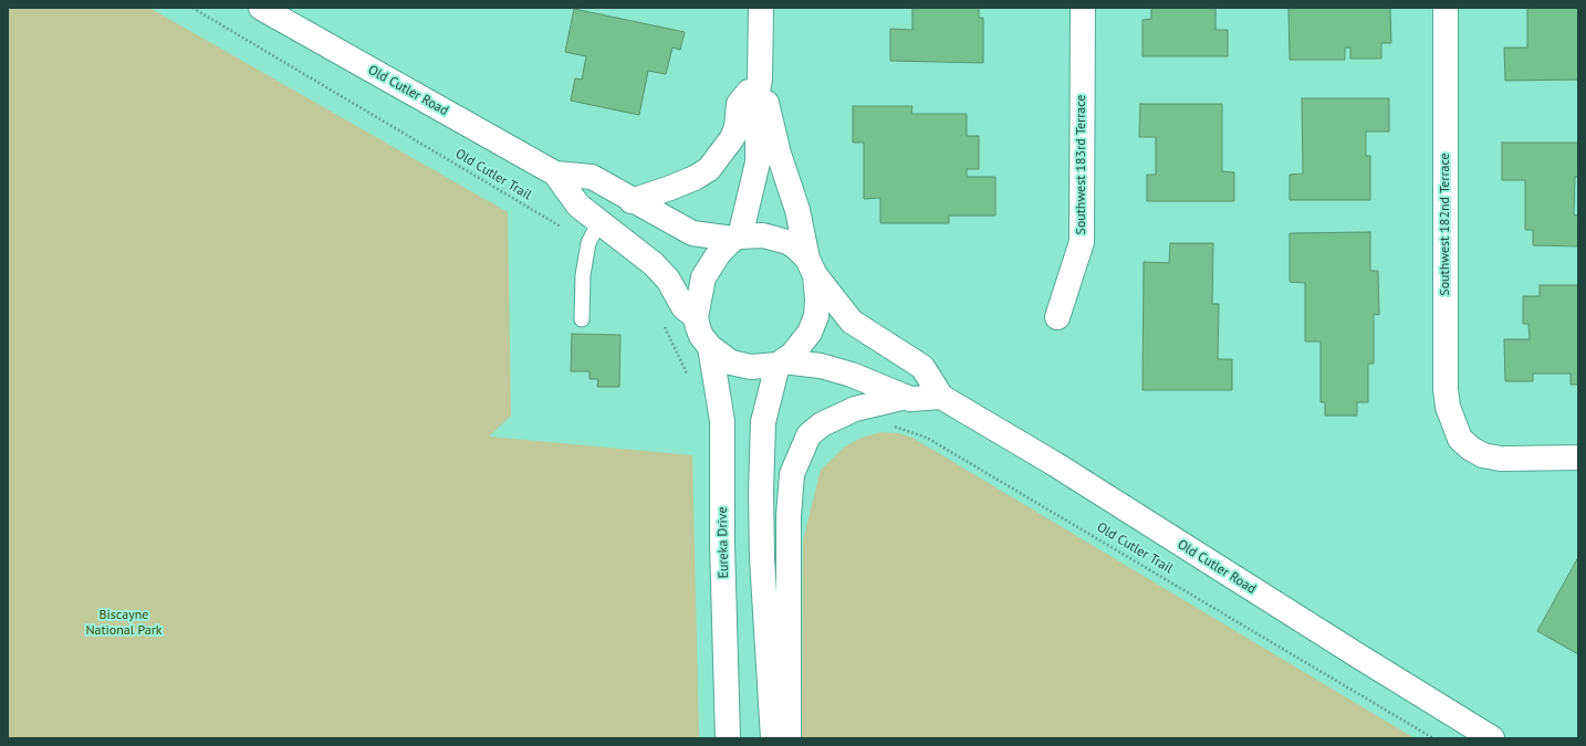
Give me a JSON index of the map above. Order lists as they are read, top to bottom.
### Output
{
  "streets": {
    "main road": [
      "Old Cutler Road",
      "Southwest 183rd Terrace",
      "Southwest 182nd Terrace",
      "Eureka Drive"
    ],
    "path": ["Old Cutler Trail"]
  },
  "crossings": [
    ["Old Cutler Road", "Eureka Drive"]
  ],
  "parks": ["Biscayne National Park"]
}
